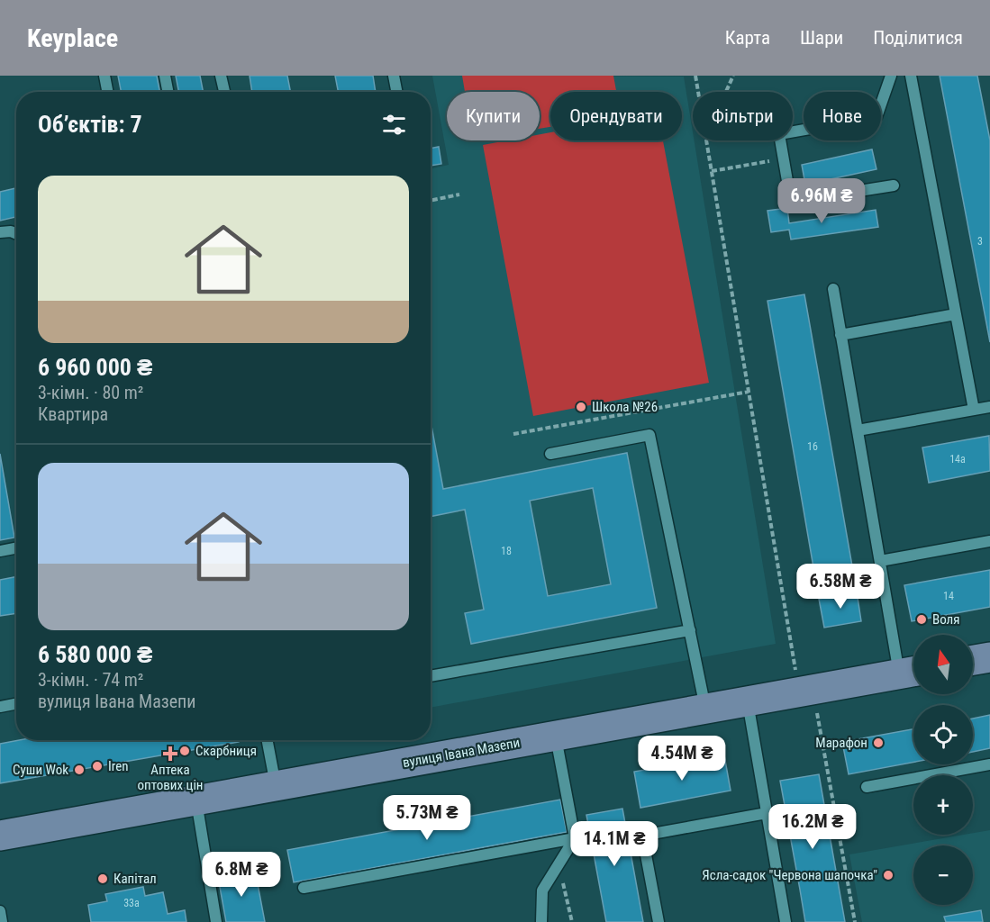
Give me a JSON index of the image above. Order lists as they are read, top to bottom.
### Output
{
  "streets": {
    "main road": ["вулиця Івана Мазепи"]
  },
  "places": {
    "other": [
      "Школа №26",
      "Воля",
      "Марафон",
      "Скарбниця",
      "Iren",
      "Суши Wok",
      "Ясла-садок \"Червона шапочка\"",
      "Капітал"
    ],
    "health": ["Аптека оптових цін"]
  },
  "house_numbers": [
    "3",
    "16",
    "14а",
    "18",
    "14",
    "33а"
  ],
  "north": "top",
  "page": {
    "header": "Keyplace",
    "nav": ["Карта", "Шари", "Поділитися"],
    "chip": [
      "Купити",
      "Орендувати",
      "Фільтри",
      "Нове"
    ],
    "heading": "Об’єктів: 7",
    "list": [
      {
        "name": "6 960 000 ₴",
        "note": "3-кімн. · 80 m² · Квартира"
      },
      {
        "name": "6 580 000 ₴",
        "note": "3-кімн. · 74 m² · вулиця Івана Мазепи"
      }
    ],
    "price": [
      "6.96M ₴",
      "6.58M ₴",
      "4.54M ₴",
      "5.73M ₴",
      "16.2M ₴",
      "14.1M ₴",
      "6.8M ₴"
    ],
    "map_buttons": ["+", "−"]
  }
}
